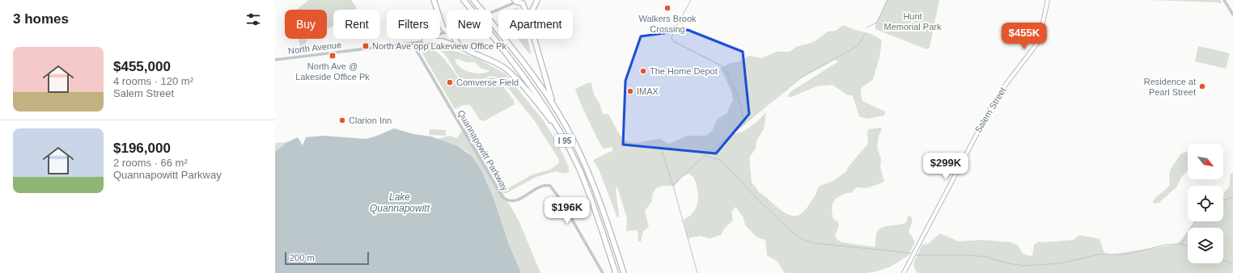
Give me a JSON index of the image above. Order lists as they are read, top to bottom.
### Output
{
  "streets": {
    "highway": ["I 95"],
    "main road": ["Salem Street"],
    "street": ["North Avenue", "Quannapowitt Parkway"]
  },
  "crossings": [
    ["North Avenue", "Quannapowitt Parkway"]
  ],
  "water": ["Lake Quannapowitt"],
  "parks": ["Hunt Memorial Park"],
  "places": {
    "other": [
      "Walkers Brook Crossing",
      "The Home Depot",
      "Comverse Field",
      "Residence at Pearl Street",
      "IMAX",
      "Clarion Inn"
    ],
    "transit": ["North Ave opp Lakeview Office Pk", "North Ave @ Lakeside Office Pk"]
  },
  "scale_bar": "200 m",
  "north": "bottom right",
  "page": {
    "heading": "3 homes",
    "chip": [
      "Buy",
      "Rent",
      "Filters",
      "New",
      "Apartment"
    ],
    "price": ["$455K", "$299K", "$196K"],
    "list": [
      {
        "name": "$455,000",
        "note": "4 rooms · 120 m² · Salem Street"
      },
      {
        "name": "$196,000",
        "note": "2 rooms · 66 m² · Quannapowitt Parkway"
      }
    ],
    "scale": "200 m"
  }
}
